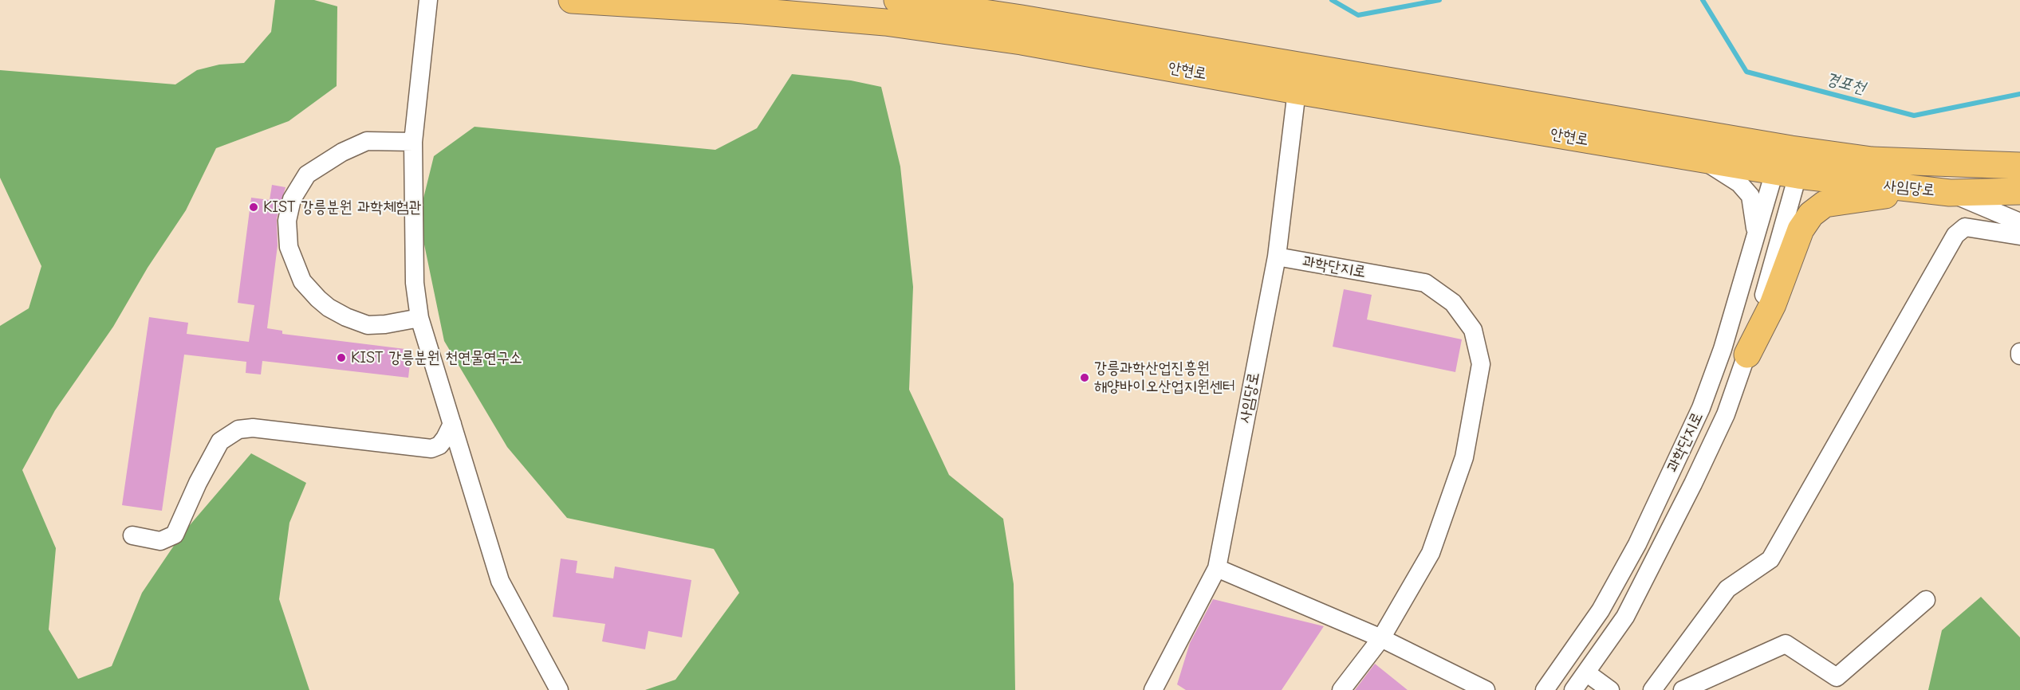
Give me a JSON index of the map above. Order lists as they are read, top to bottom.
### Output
{
  "streets": {
    "highway": ["안현로", "사임당로"],
    "street": ["과학단지로"]
  },
  "crossings": [
    ["안현로", "사임당로"],
    ["안현로", "과학단지로"],
    ["사임당로", "과학단지로"]
  ],
  "water": ["경포천"],
  "places": ["KIST 강릉분원 과학체험관", "KIST 강릉분원 천연물연구소", "강릉과학산업진흥원 해양바이오산업지원센터"]
}
